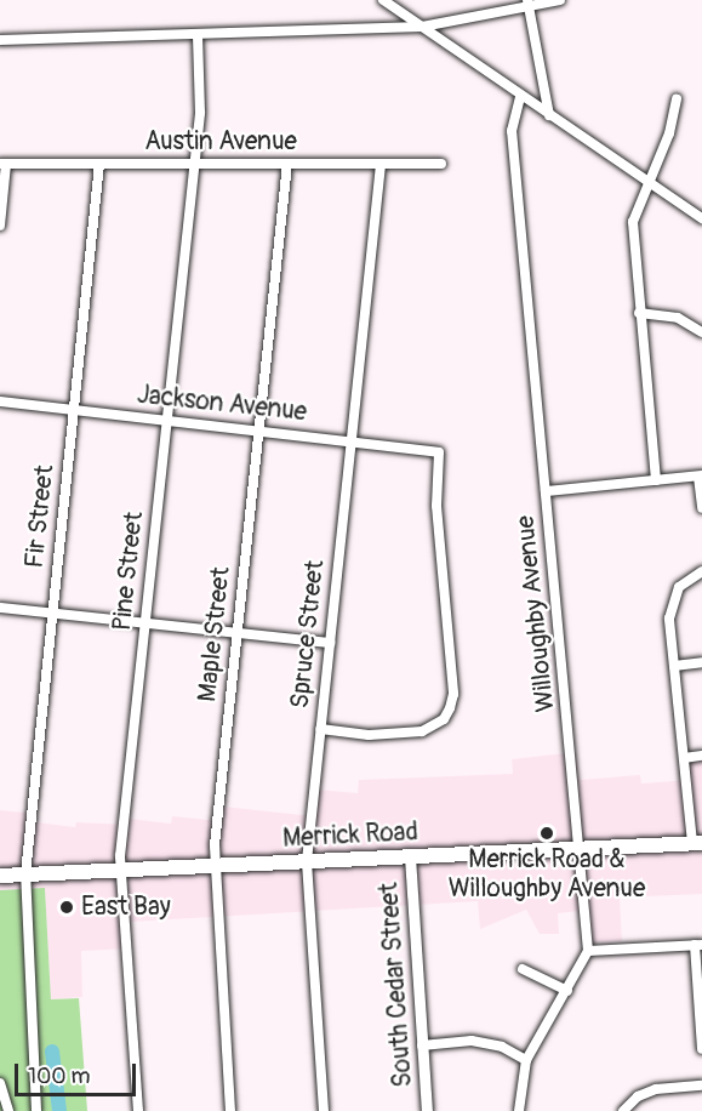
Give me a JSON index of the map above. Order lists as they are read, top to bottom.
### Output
{
  "streets": {
    "main road": ["Merrick Road"],
    "street": [
      "Austin Avenue",
      "Jackson Avenue",
      "Fir Street",
      "Pine Street",
      "Willoughby Avenue",
      "Maple Street",
      "Spruce Street",
      "South Cedar Street"
    ]
  },
  "crossings": [
    ["Austin Avenue", "Fir Street"],
    ["Austin Avenue", "Pine Street"],
    ["Austin Avenue", "Maple Street"],
    ["Austin Avenue", "Spruce Street"],
    ["Jackson Avenue", "Fir Street"],
    ["Jackson Avenue", "Pine Street"],
    ["Jackson Avenue", "Maple Street"],
    ["Jackson Avenue", "Spruce Street"],
    ["Fir Street", "Merrick Road"],
    ["Pine Street", "Merrick Road"],
    ["Willoughby Avenue", "Merrick Road"],
    ["Maple Street", "Merrick Road"],
    ["Spruce Street", "Merrick Road"],
    ["Merrick Road", "South Cedar Street"]
  ],
  "places": ["Merrick Road & Willoughby Avenue", "East Bay"],
  "scale_bar": "100 m"
}
